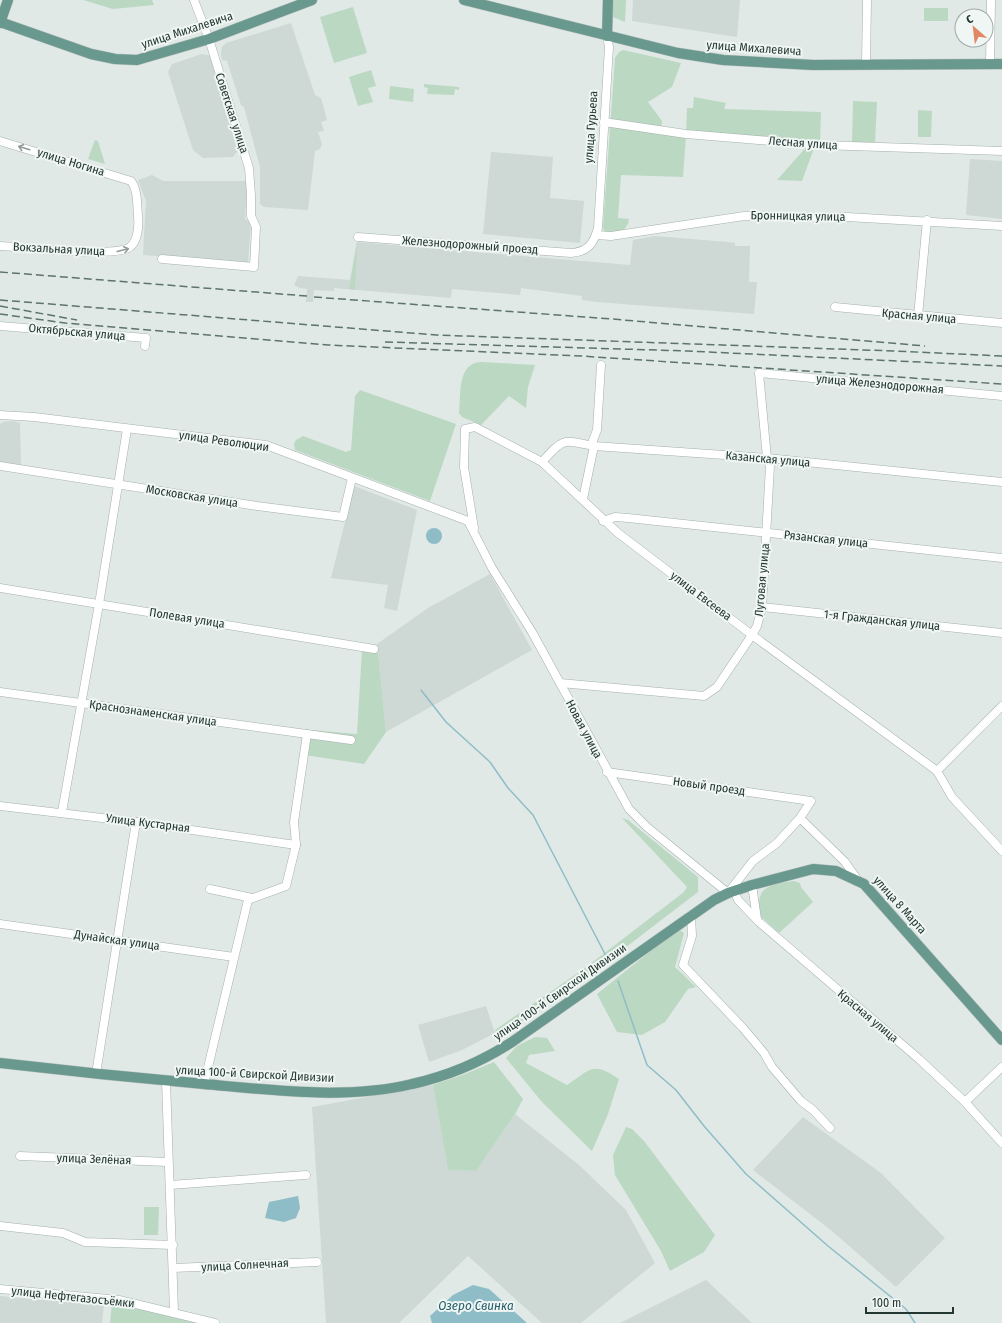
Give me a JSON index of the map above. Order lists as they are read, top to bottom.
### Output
{
  "streets": {
    "main road": [
      "улица Михалевича",
      "улица Гурьева",
      "улица 8 Марта",
      "улица 100-й Свирской Дивизии"
    ],
    "street": [
      "Советская улица",
      "Лесная улица",
      "улица Ногина",
      "Бронницкая улица",
      "Железнодорожный проезд",
      "Вокзальная улица",
      "Красная улица",
      "Октябрьская улица",
      "улица Железнодорожная",
      "улица Революции",
      "Казанская улица",
      "Московская улица",
      "Рязанская улица",
      "Луговая улица",
      "улица Евсеева",
      "Полевая улица",
      "1-я Гражданская улица",
      "Краснознаменская улица",
      "Новая улица",
      "Новый проезд",
      "Улица Кустарная",
      "Дунайская улица",
      "улица Зелёная",
      "улица Солнечная",
      "улица Нефтегазосъёмки"
    ]
  },
  "crossings": [
    ["улица Михалевича", "Советская улица"],
    ["улица Михалевича", "улица Гурьева"],
    ["улица Гурьева", "Лесная улица"],
    ["улица Гурьева", "Бронницкая улица"],
    ["улица Гурьева", "Железнодорожный проезд"],
    ["улица Ногина", "Вокзальная улица"],
    ["Бронницкая улица", "Железнодорожный проезд"],
    ["Красная улица", "Новая улица"],
    ["Красная улица", "улица 8 Марта"],
    ["Красная улица", "улица 100-й Свирской Дивизии"],
    ["улица Железнодорожная", "Луговая улица"],
    ["улица Революции", "Московская улица"],
    ["улица Революции", "улица Евсеева"],
    ["улица Революции", "Новая улица"],
    ["Казанская улица", "Луговая улица"],
    ["Казанская улица", "улица Евсеева"],
    ["Рязанская улица", "Луговая улица"],
    ["Рязанская улица", "улица Евсеева"],
    ["Луговая улица", "улица Евсеева"],
    ["Луговая улица", "1-я Гражданская улица"],
    ["Луговая улица", "Новая улица"],
    ["улица Евсеева", "Новая улица"],
    ["Новая улица", "Новый проезд"],
    ["Новая улица", "улица 8 Марта"],
    ["Новая улица", "улица 100-й Свирской Дивизии"],
    ["улица 8 Марта", "улица 100-й Свирской Дивизии"]
  ],
  "one_way": ["улица Ногина"],
  "water": ["Озеро Свинка"],
  "scale_bar": "100 m",
  "north": "top left"
}
